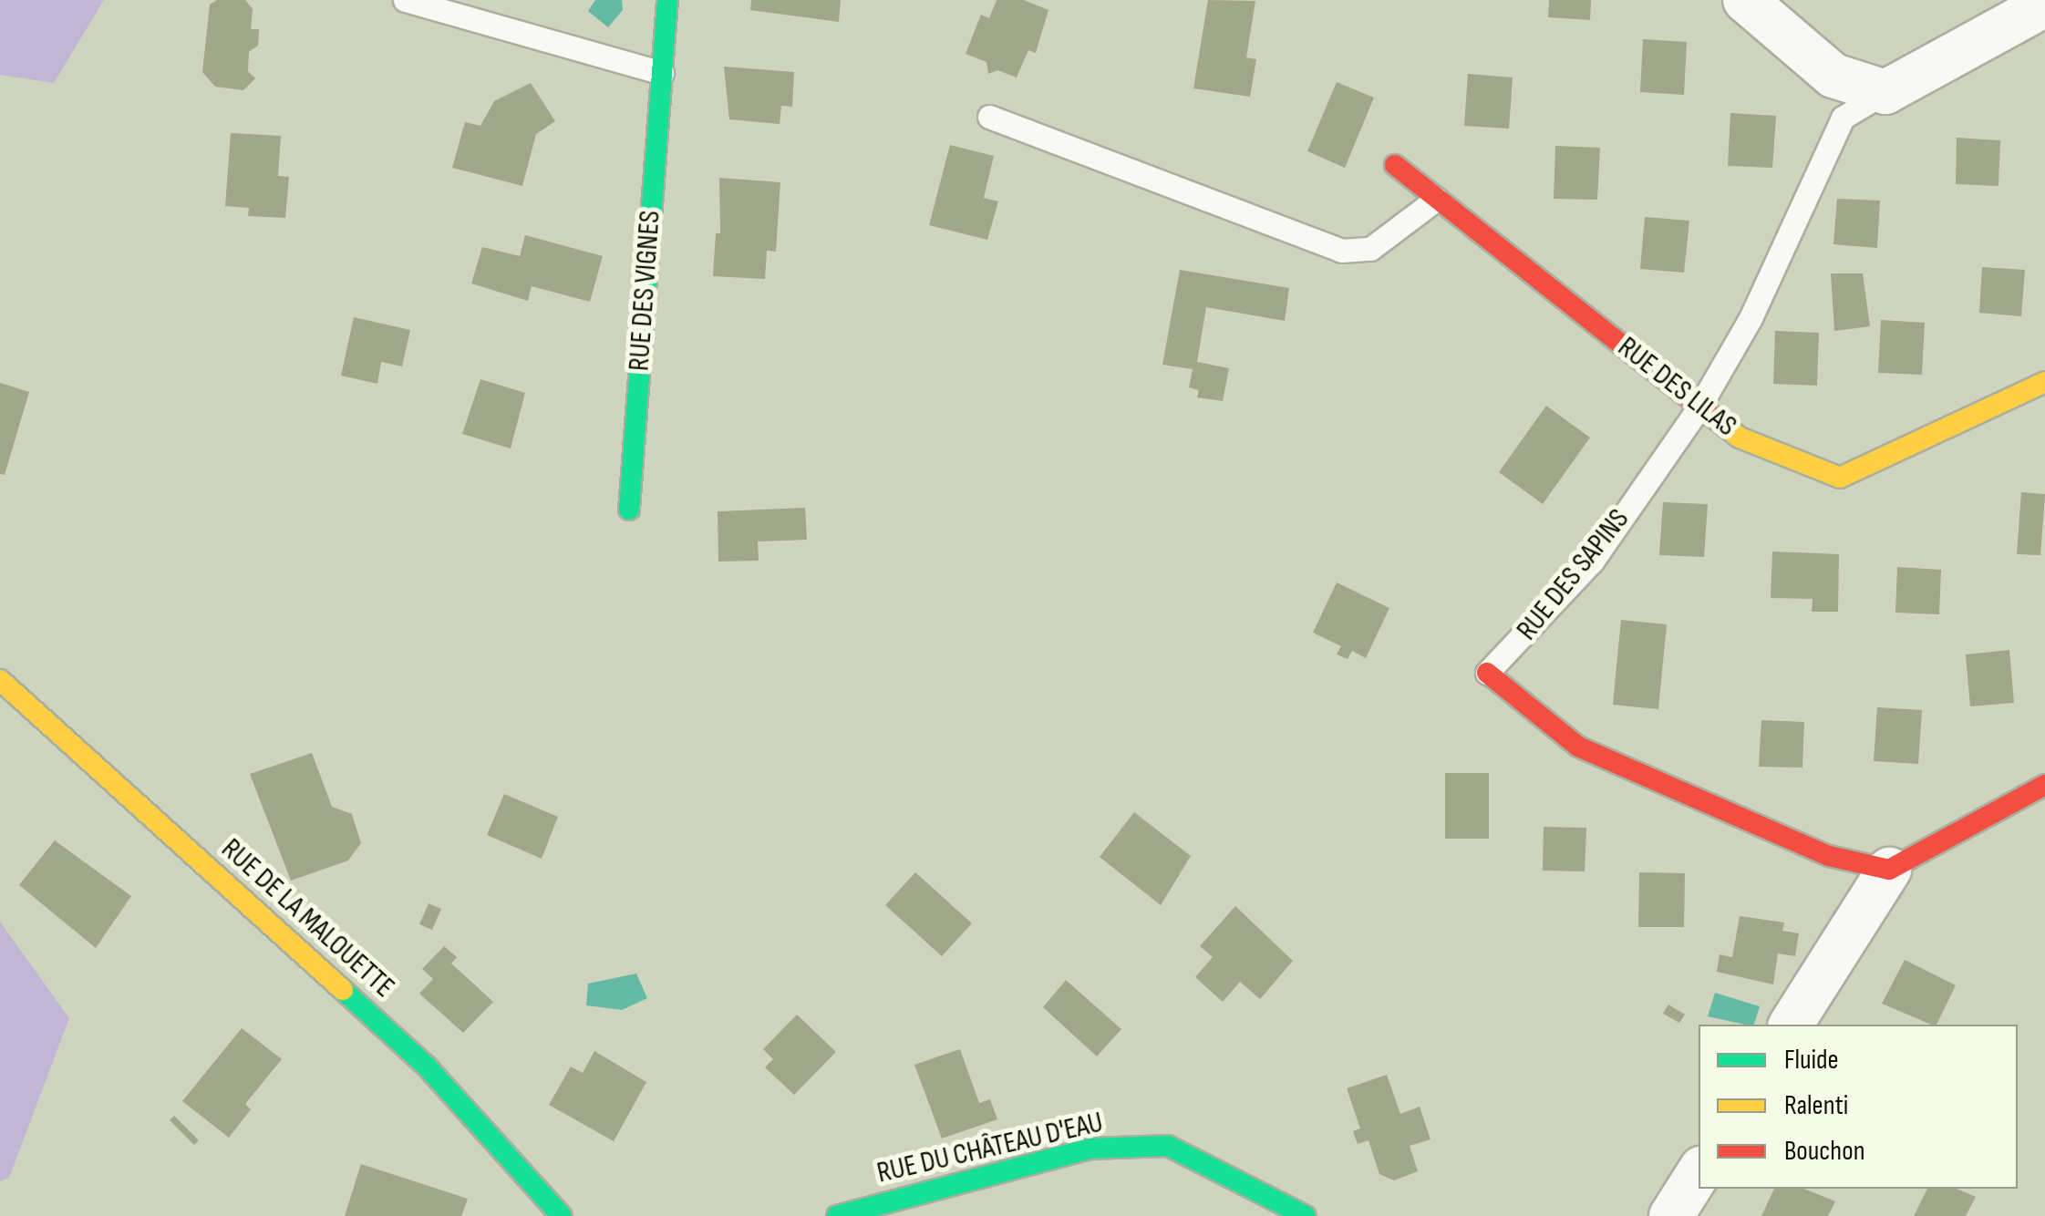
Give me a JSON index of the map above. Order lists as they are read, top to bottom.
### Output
{
  "streets": {
    "street": [
      "RUE DES VIGNES",
      "RUE DES LILAS",
      "RUE DES SAPINS",
      "RUE DE LA MALOUETTE",
      "RUE DU CHÂTEAU D'EAU"
    ]
  },
  "crossings": [
    ["RUE DES LILAS", "RUE DES SAPINS"]
  ],
  "legend": ["Fluide", "Ralenti", "Bouchon"]
}
